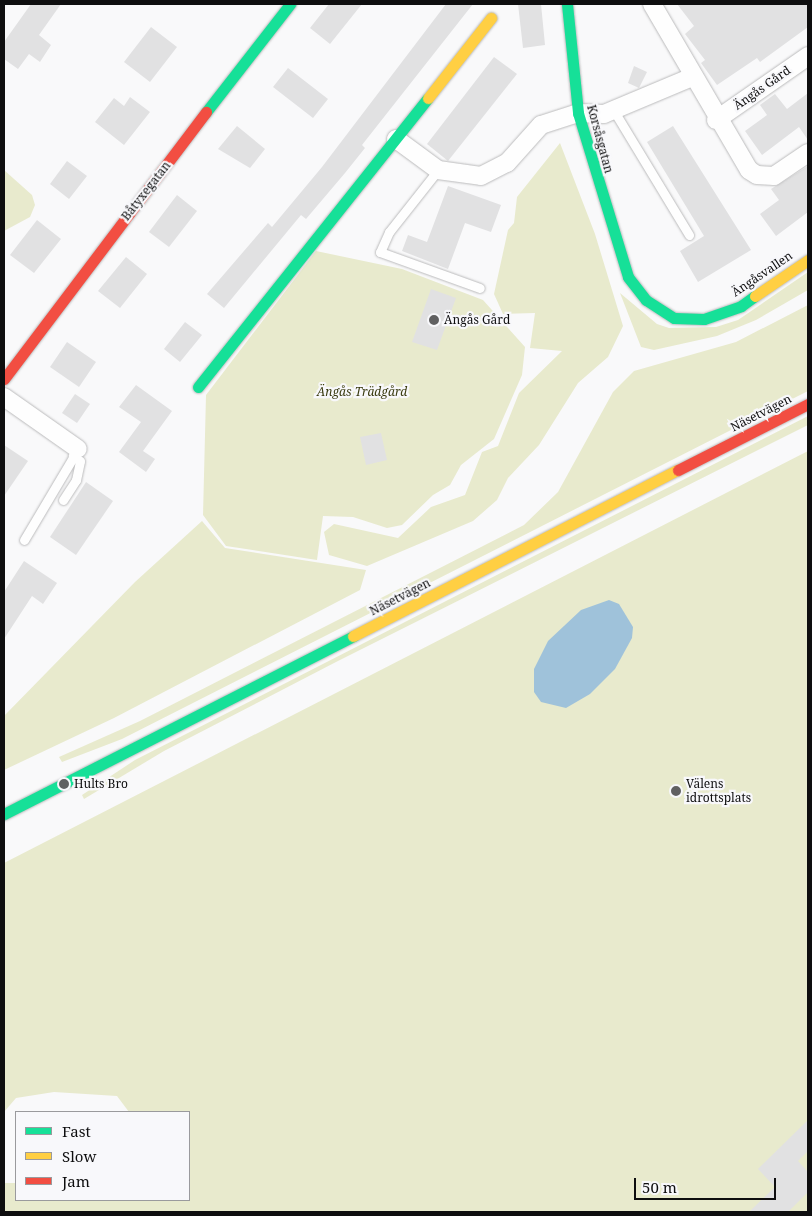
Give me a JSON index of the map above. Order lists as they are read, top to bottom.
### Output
{
  "streets": {
    "street": [
      "Ängås Gård",
      "Korsåsgatan",
      "Båtyxegatan",
      "Ängåsvallen",
      "Näsetvägen"
    ]
  },
  "crossings": [
    ["Korsåsgatan", "Ängåsvallen"]
  ],
  "parks": ["Ängås Trädgård"],
  "places": ["Ängås Gård", "Hults Bro", "Välens idrottsplats"],
  "legend": ["Fast", "Slow", "Jam"],
  "scale_bar": "50 m"
}
